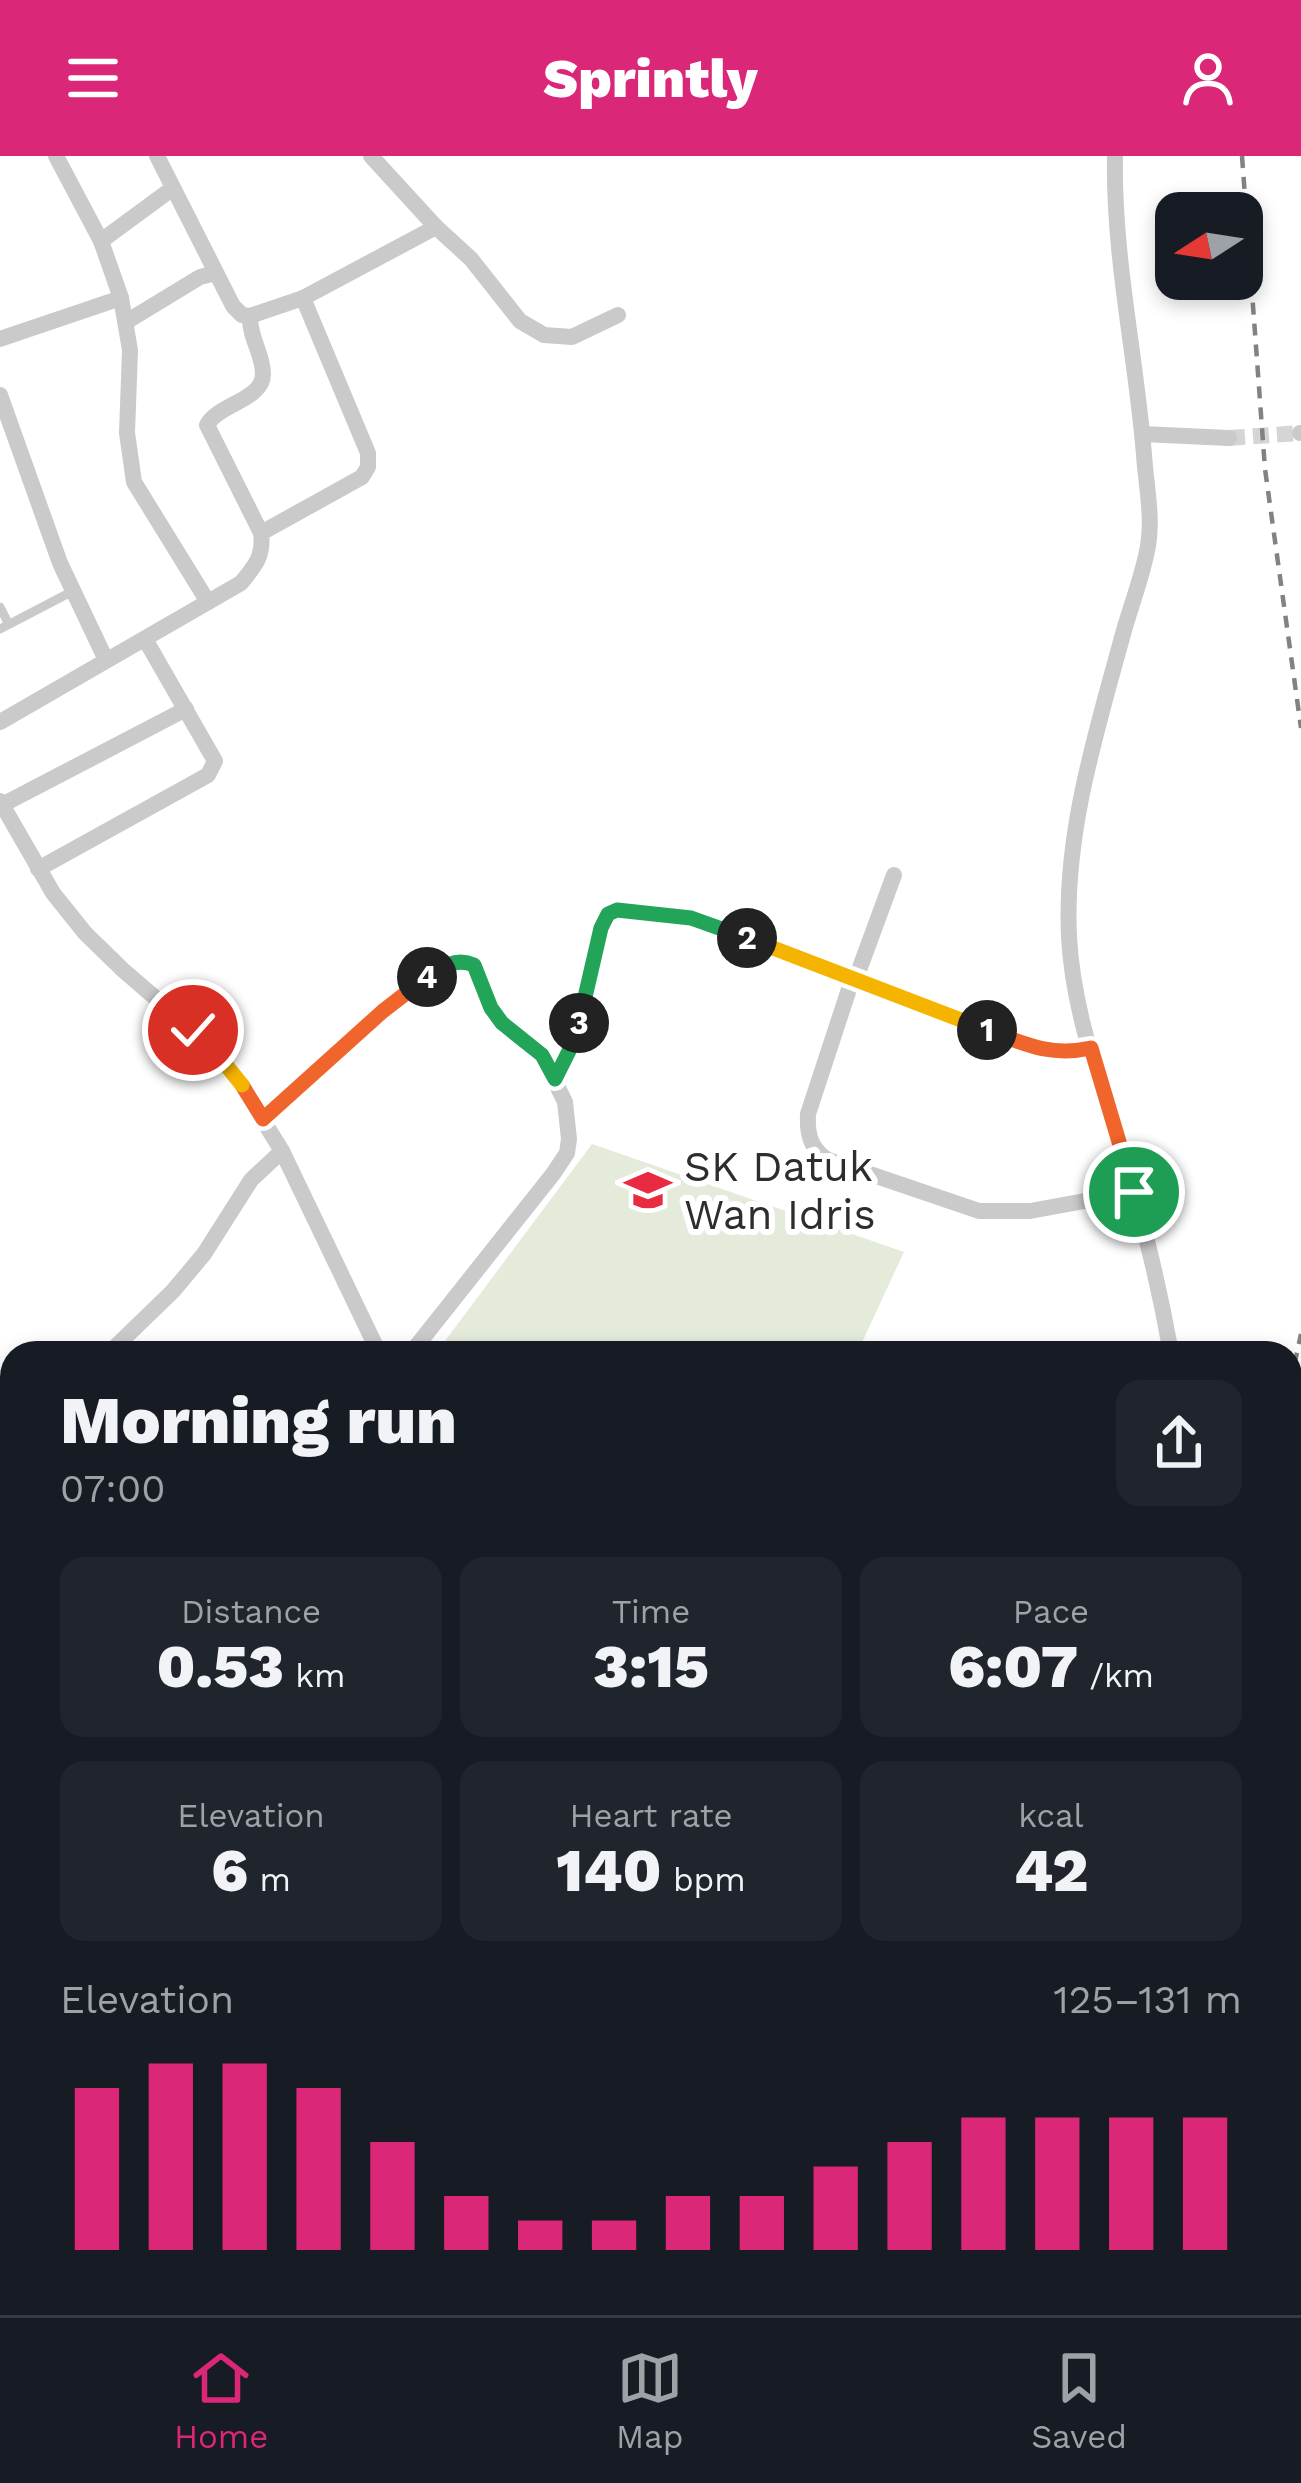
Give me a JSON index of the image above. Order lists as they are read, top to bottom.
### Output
{
  "places": {
    "school or university": ["SK Datuk Wan Idris"]
  },
  "north": "left",
  "page": {
    "header": "Sprintly",
    "pins": [
      "2",
      "4",
      "3",
      "1"
    ],
    "heading": ["Morning run", "07:00"],
    "stats": [
      ["Distance", "0.53 km"],
      ["Time", "3:15"],
      ["Pace", "6:07 /km"],
      ["Elevation", "6 m"],
      ["Heart rate", "140 bpm"],
      ["kcal", "42"]
    ],
    "chart": ["Elevation", "125–131 m"],
    "tabs": ["Home", "Map", "Saved"]
  }
}
